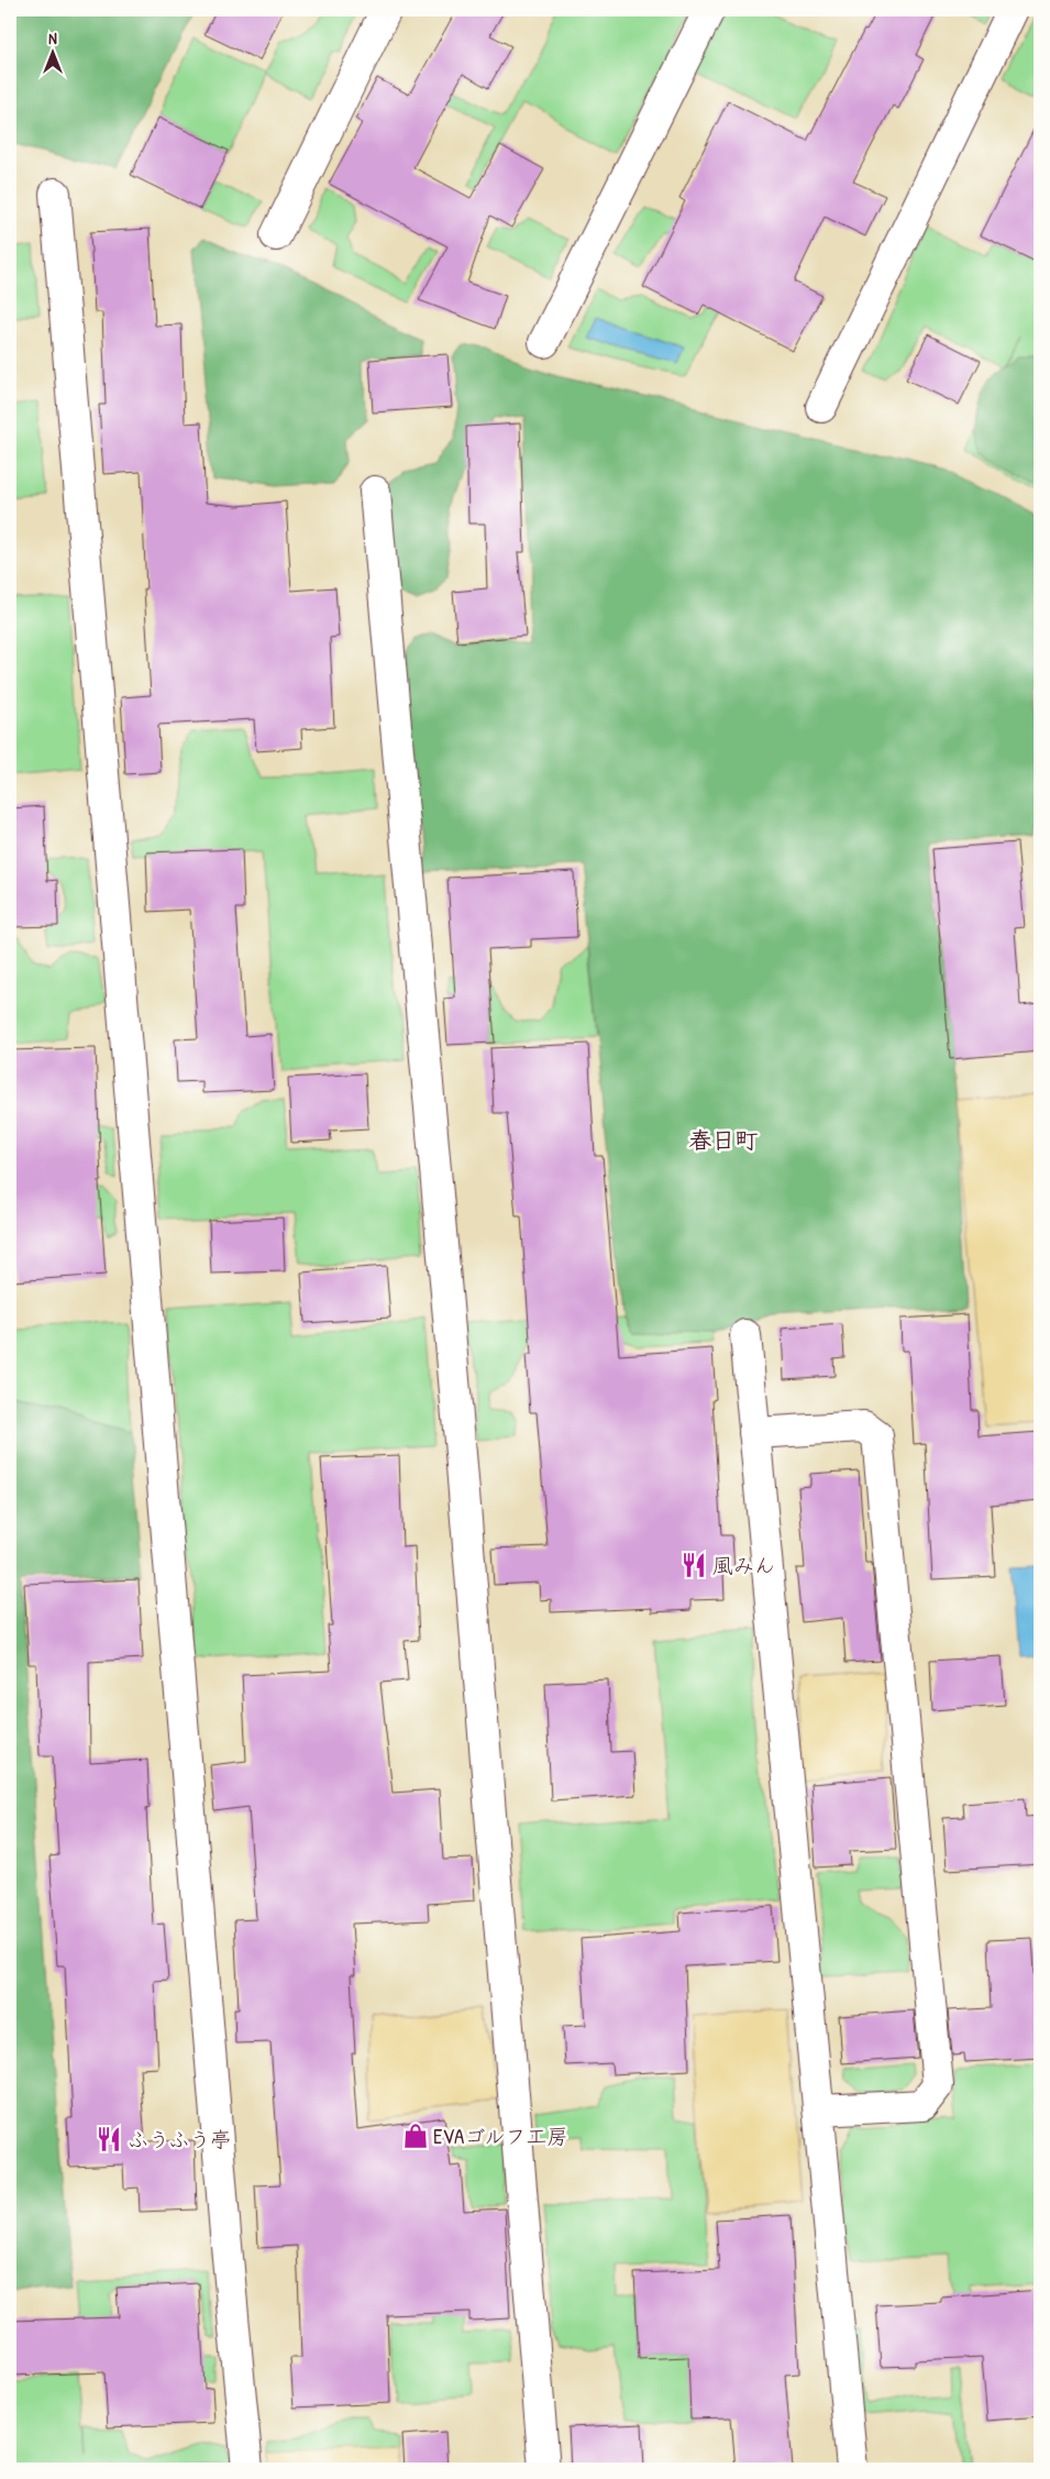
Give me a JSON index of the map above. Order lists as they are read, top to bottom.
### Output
{
  "districts": ["春日町"],
  "places": {
    "restaurant": ["風みん", "ふうふう亭"],
    "shop": ["EVAゴルフ工房"]
  },
  "north": "top"
}
